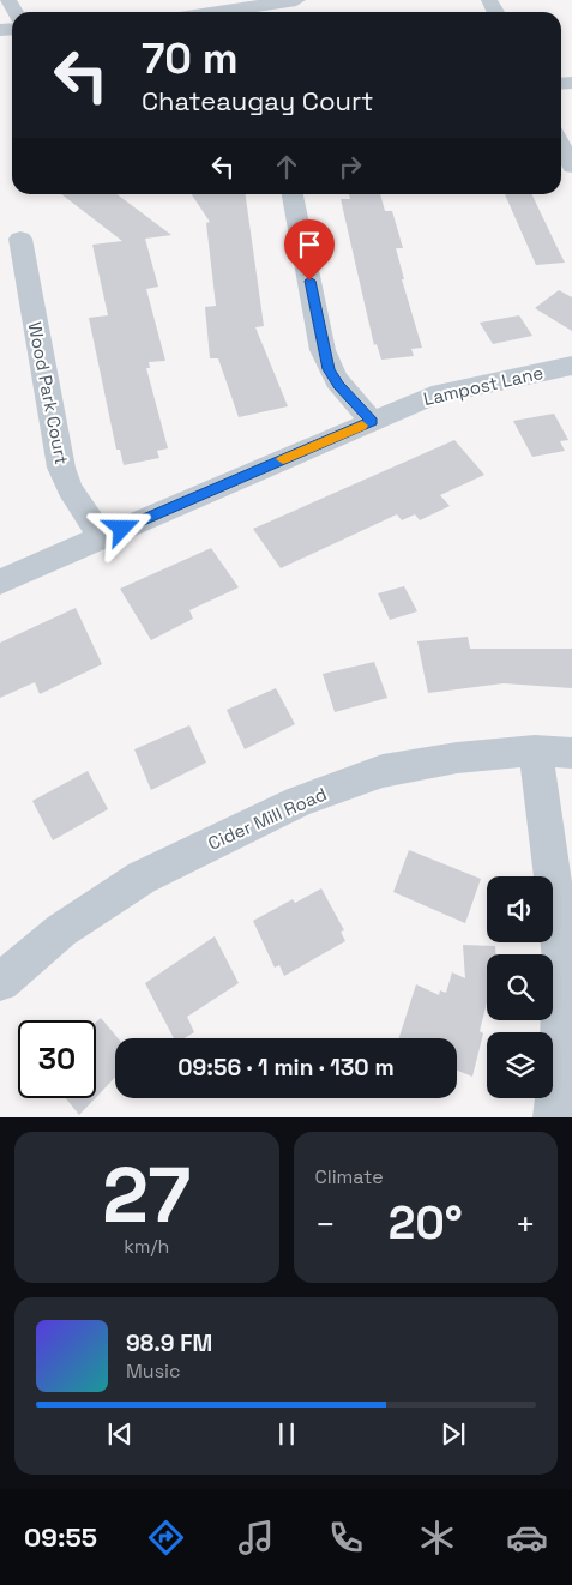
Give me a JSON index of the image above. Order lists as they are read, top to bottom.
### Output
{
  "streets": {
    "street": ["Lampost Lane", "Wood Park Court", "Cider Mill Road"]
  },
  "crossings": [
    ["Lampost Lane", "Wood Park Court"]
  ],
  "page": {
    "turn": ["70 m", "Chateaugay Court"],
    "limit": "30",
    "trip": "09:56 · 1 min · 130 m",
    "tile": [
      ["27", "km/h"],
      "Climate"
    ],
    "heat": ["−", "20°", "+"],
    "song": ["98.9 FM", "Music"],
    "tabs": "09:55"
  }
}
